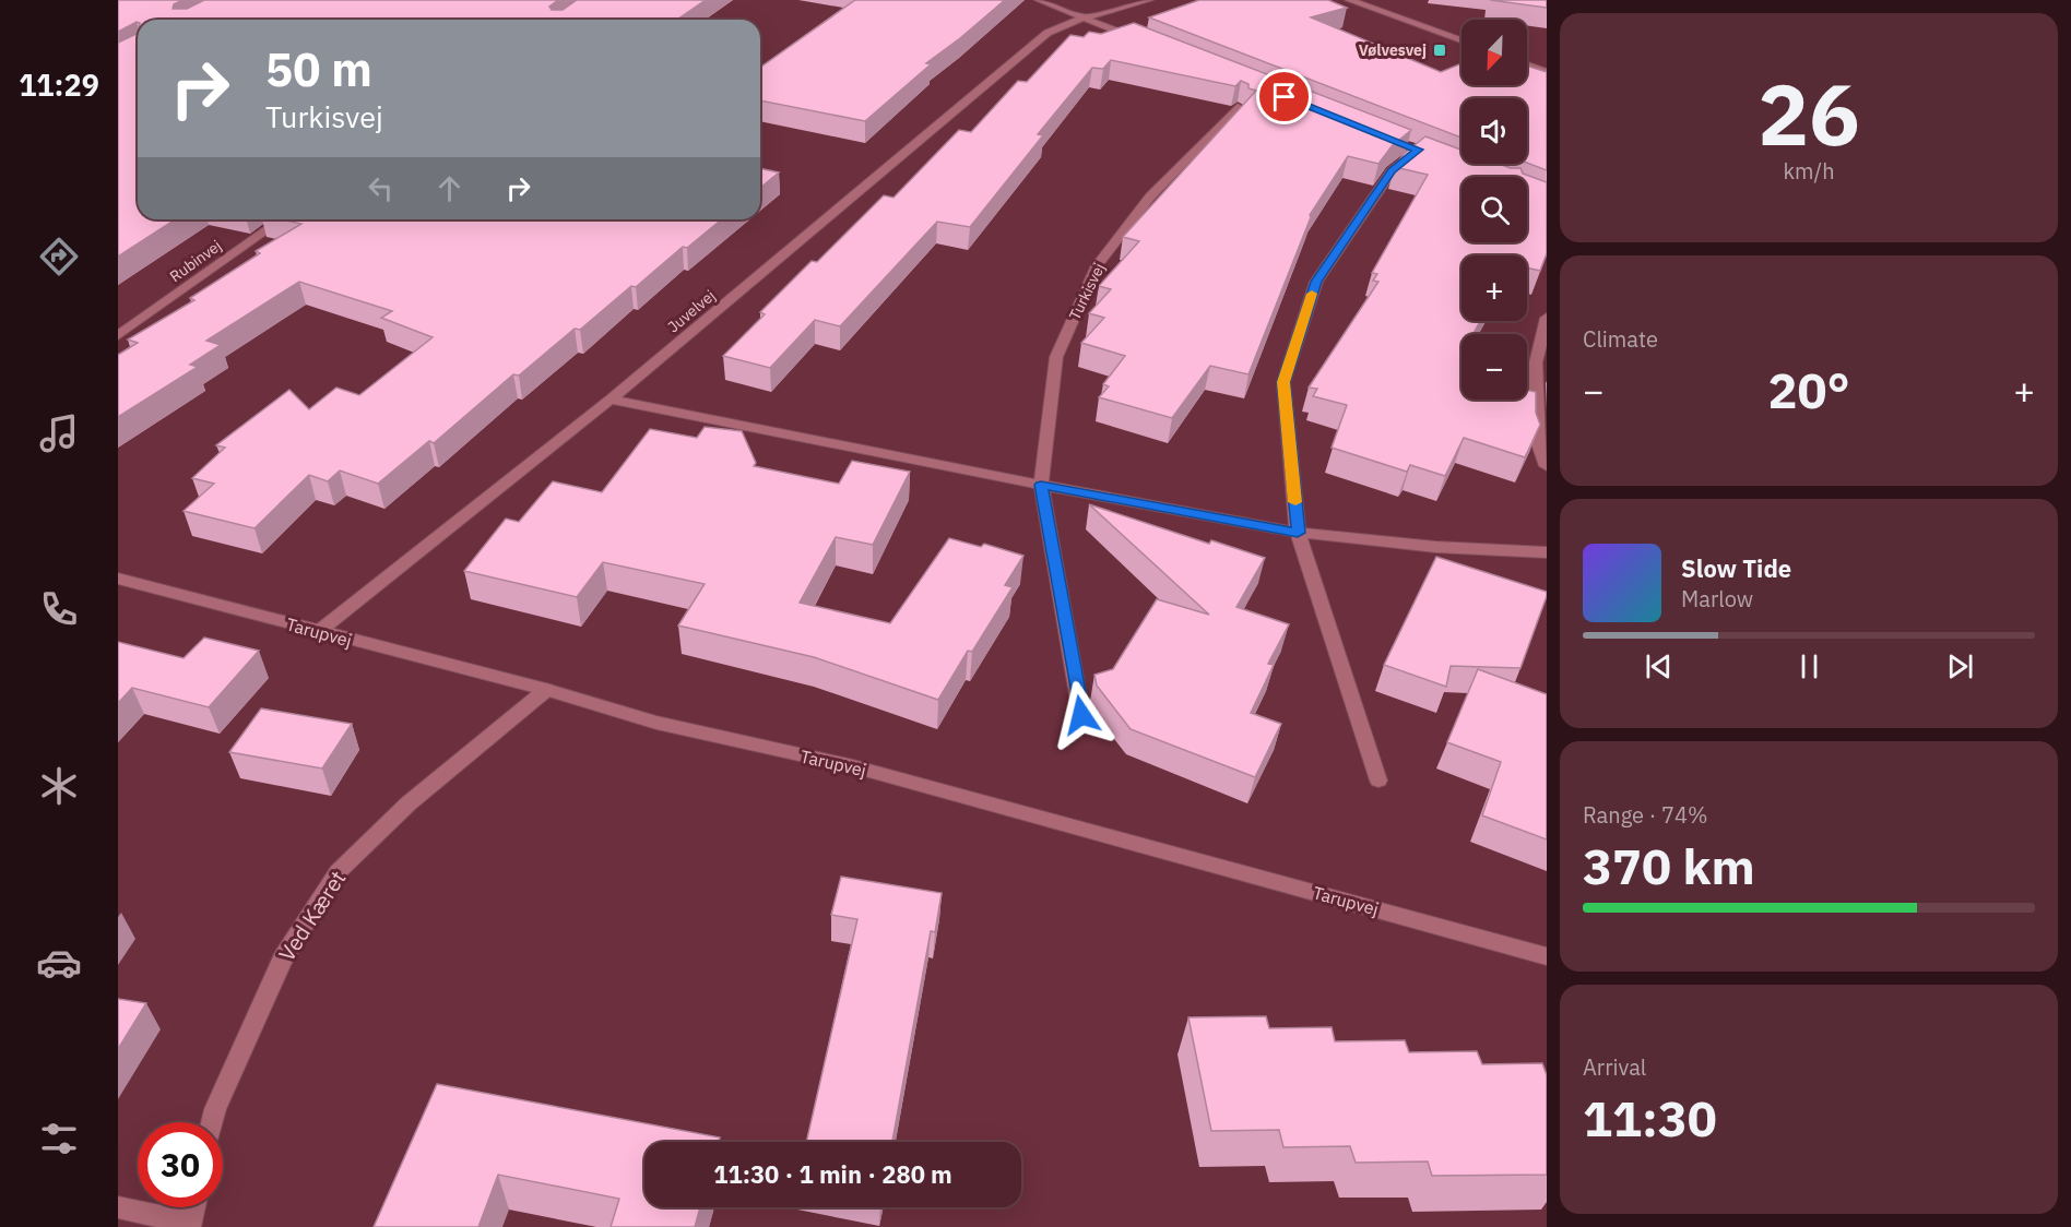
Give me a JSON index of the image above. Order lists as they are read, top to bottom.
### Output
{
  "streets": {
    "street": [
      "Rubinvej",
      "Turkisvej",
      "Juvelvej",
      "Tarupvej",
      "Ved Kæret"
    ]
  },
  "crossings": [
    ["Juvelvej", "Tarupvej"],
    ["Tarupvej", "Ved Kæret"]
  ],
  "places": {
    "transit": ["Vølvesvej"]
  },
  "north": "bottom left",
  "page": {
    "tabs": "11:29",
    "tile": [
      ["26", "km/h"],
      "Climate",
      ["Range · 74%", "370 km"],
      ["Arrival", "11:30"]
    ],
    "map_buttons": ["+", "−"],
    "turn": ["50 m", "Turkisvej"],
    "heat": ["−", "20°", "+"],
    "song": ["Slow Tide", "Marlow"],
    "limit": "30",
    "trip": "11:30 · 1 min · 280 m"
  }
}
